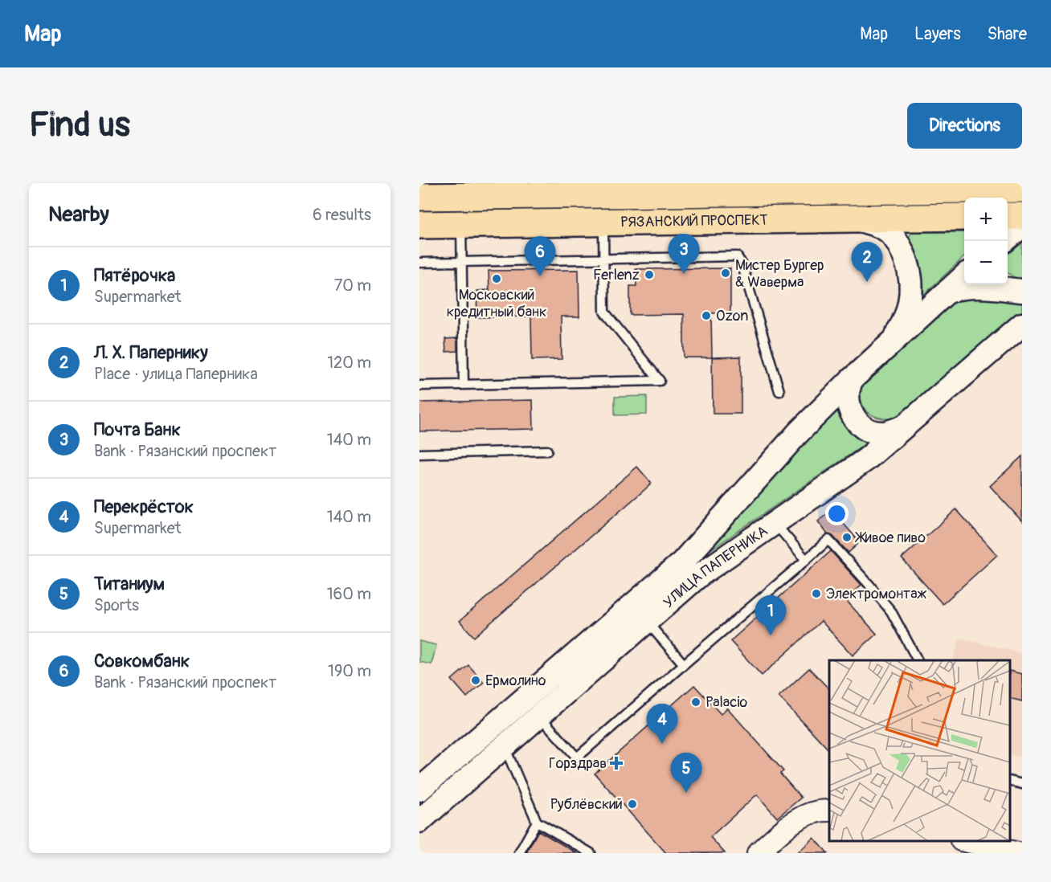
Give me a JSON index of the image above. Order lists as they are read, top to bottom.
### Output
{
  "streets": {
    "main road": ["РЯЗАНСКИЙ ПРОСПЕКТ", "УЛИЦА ПАПЕРНИКА"]
  },
  "places": {
    "other": [
      "Мистер Бургер & Wаверма",
      "Ferlenz",
      "Московский кредитный банк",
      "Ozon",
      "Живое пиво",
      "Электромонтаж",
      "Ермолино",
      "Palacio",
      "Рублёвский"
    ],
    "health": ["Горздрав"]
  },
  "page": {
    "header": "Map",
    "nav": ["Map", "Layers", "Share"],
    "buttons": "Directions",
    "title": "Find us",
    "heading": ["Nearby", "6 results"],
    "map_buttons": ["+", "−"],
    "pins": [
      "3",
      "6",
      "2",
      "1",
      "4",
      "5"
    ],
    "list": [
      {
        "mark": "1",
        "name": "Пятёрочка",
        "note": "Supermarket",
        "value": "70 m"
      },
      {
        "mark": "2",
        "name": "Л. Х. Папернику",
        "note": "Place · улица Паперника",
        "value": "120 m"
      },
      {
        "mark": "3",
        "name": "Почта Банк",
        "note": "Bank · Рязанский проспект",
        "value": "140 m"
      },
      {
        "mark": "4",
        "name": "Перекрёсток",
        "note": "Supermarket",
        "value": "140 m"
      },
      {
        "mark": "5",
        "name": "Титаниум",
        "note": "Sports",
        "value": "160 m"
      },
      {
        "mark": "6",
        "name": "Совкомбанк",
        "note": "Bank · Рязанский проспект",
        "value": "190 m"
      }
    ]
  }
}
